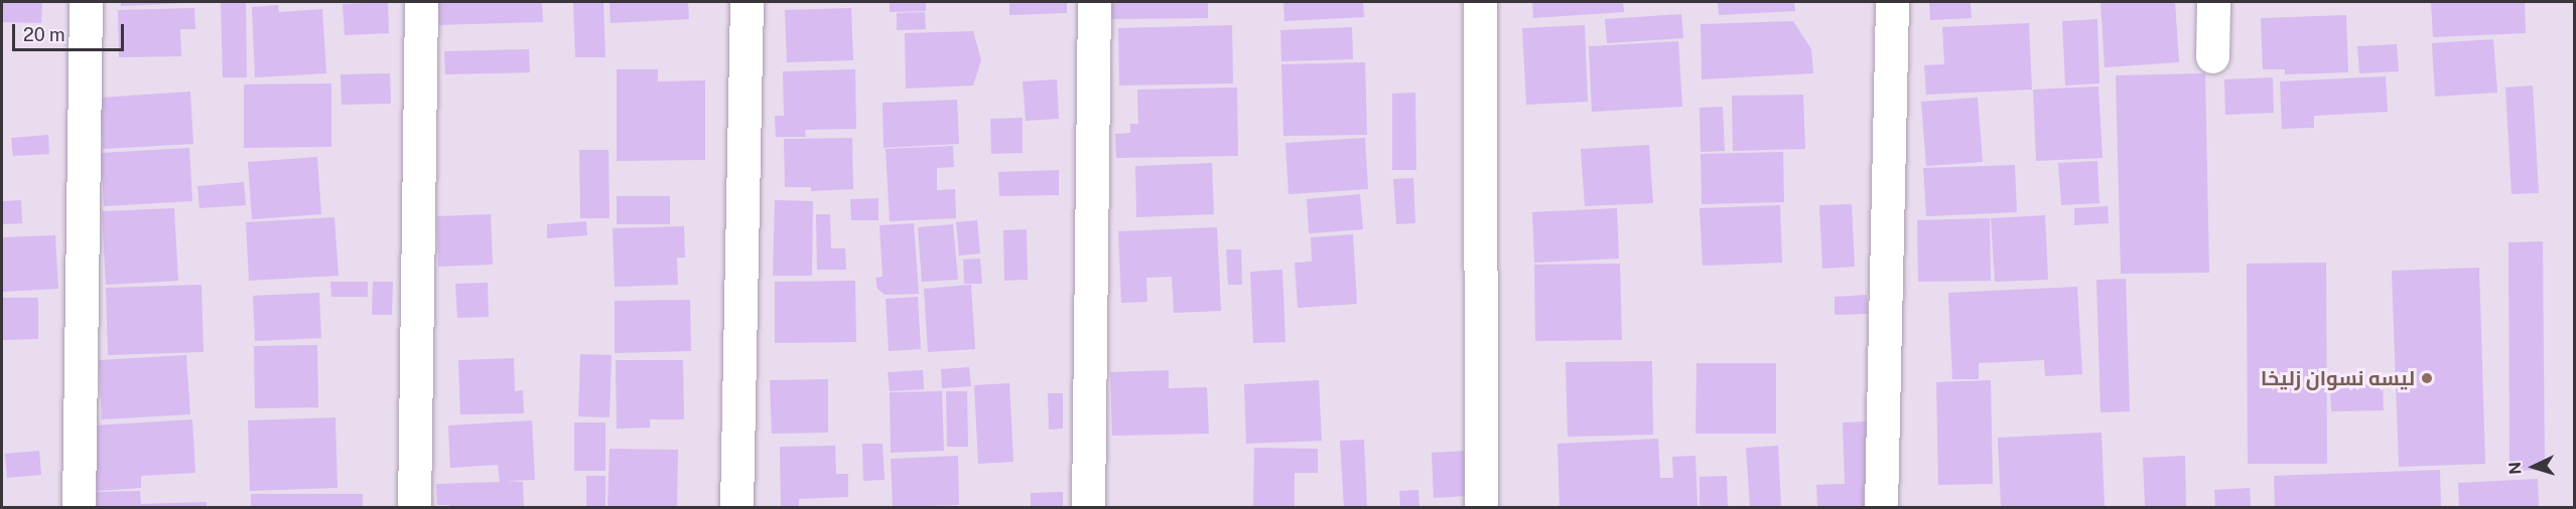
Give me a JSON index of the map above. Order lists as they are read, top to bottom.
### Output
{
  "places": ["لیسه نسوان زلیخا"],
  "scale_bar": "20 m",
  "north": "left"
}
